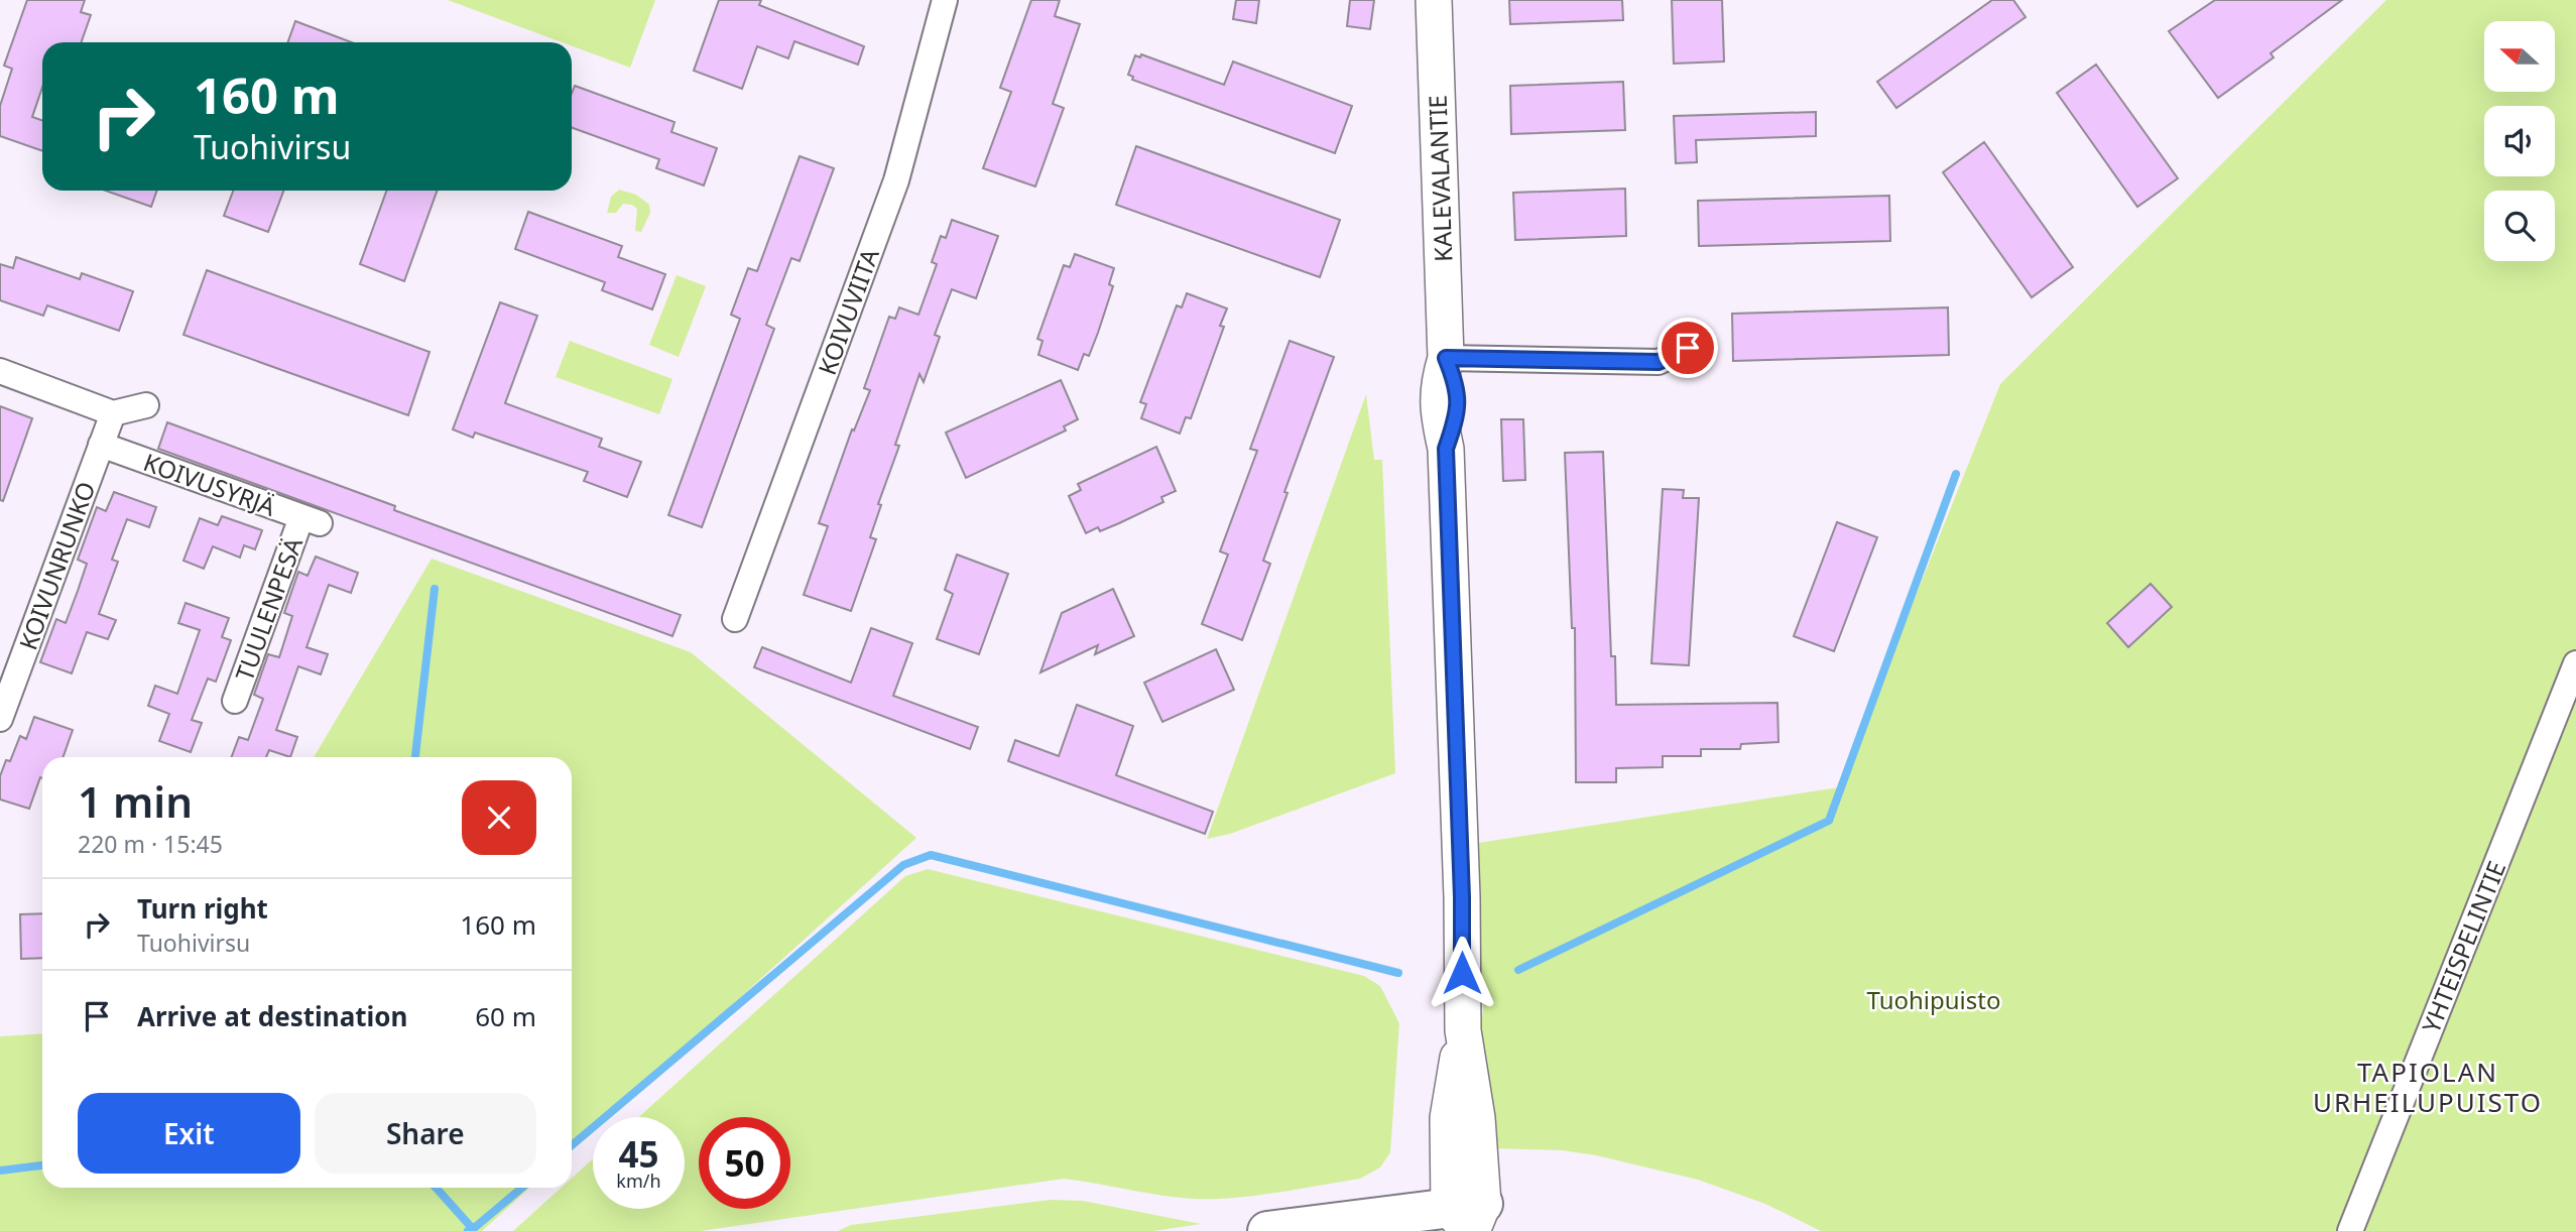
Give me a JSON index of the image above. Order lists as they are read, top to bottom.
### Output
{
  "streets": {
    "main road": ["KALEVALANTIE"],
    "street": [
      "KOIVUVIITA",
      "KOIVUSYRJÄ",
      "KOIVUNRUNKO",
      "TUULENPESÄ",
      "YHTEISPELINTIE"
    ]
  },
  "crossings": [
    ["KOIVUSYRJÄ", "KOIVUNRUNKO"],
    ["KOIVUSYRJÄ", "TUULENPESÄ"]
  ],
  "districts": ["TAPIOLAN URHEILUPUISTO"],
  "parks": ["Tuohipuisto"],
  "north": "left",
  "page": {
    "turn": ["160 m", "Tuohivirsu"],
    "heading": ["1 min", "220 m · 15:45"],
    "list": [
      {
        "name": "Turn right",
        "note": "Tuohivirsu",
        "value": "160 m"
      },
      {
        "name": "Arrive at destination",
        "value": "60 m"
      }
    ],
    "buttons": ["Exit", "Share"],
    "speed": "45 km/h",
    "limit": "50"
  }
}
